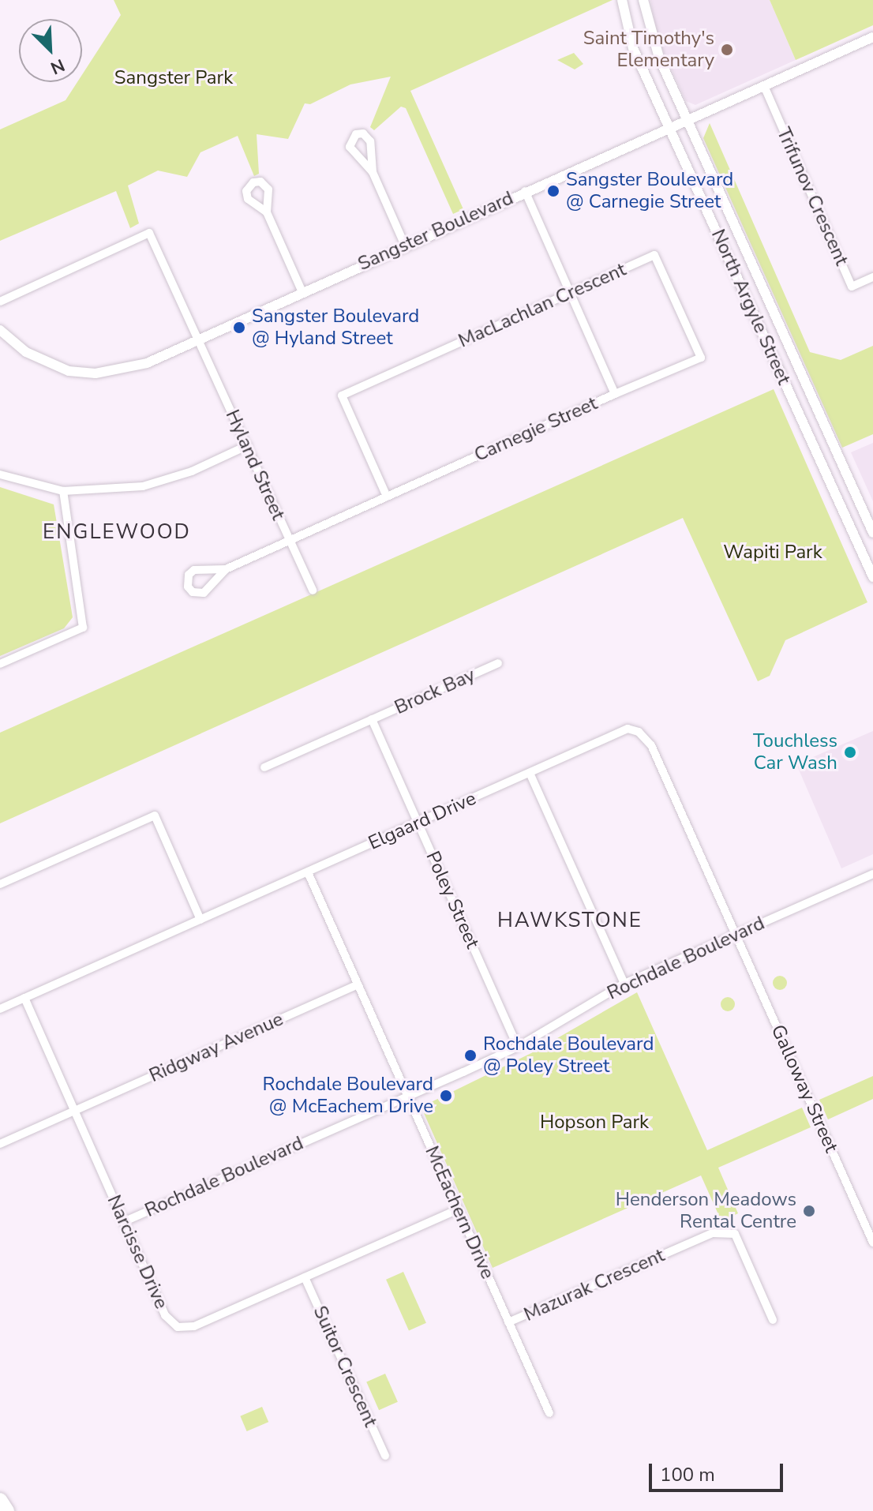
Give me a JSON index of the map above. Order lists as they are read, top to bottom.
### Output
{
  "streets": {
    "street": [
      "Trifunov Crescent",
      "Sangster Boulevard",
      "MacLachlan Crescent",
      "North Argyle Street",
      "Carnegie Street",
      "Hyland Street",
      "Brock Bay",
      "Elgaard Drive",
      "Poley Street",
      "Rochdale Boulevard",
      "Ridgway Avenue",
      "Galloway Street",
      "McEachern Drive",
      "Narcisse Drive",
      "Mazurak Crescent",
      "Suitor Crescent"
    ]
  },
  "crossings": [
    ["Trifunov Crescent", "Sangster Boulevard"],
    ["Sangster Boulevard", "North Argyle Street"],
    ["Sangster Boulevard", "Carnegie Street"],
    ["Sangster Boulevard", "Hyland Street"],
    ["MacLachlan Crescent", "Carnegie Street"],
    ["Carnegie Street", "Hyland Street"],
    ["Brock Bay", "Poley Street"],
    ["Elgaard Drive", "Poley Street"],
    ["Elgaard Drive", "Rochdale Boulevard"],
    ["Elgaard Drive", "Galloway Street"],
    ["Elgaard Drive", "McEachern Drive"],
    ["Elgaard Drive", "Narcisse Drive"],
    ["Poley Street", "Rochdale Boulevard"],
    ["Rochdale Boulevard", "Galloway Street"],
    ["Rochdale Boulevard", "McEachern Drive"],
    ["Rochdale Boulevard", "Narcisse Drive"],
    ["Ridgway Avenue", "McEachern Drive"],
    ["Ridgway Avenue", "Narcisse Drive"],
    ["McEachern Drive", "Narcisse Drive"],
    ["McEachern Drive", "Mazurak Crescent"],
    ["Narcisse Drive", "Suitor Crescent"]
  ],
  "districts": ["ENGLEWOOD", "HAWKSTONE"],
  "parks": ["Sangster Park", "Wapiti Park", "Hopson Park"],
  "places": [
    "Saint Timothy's Elementary",
    "Sangster Boulevard @ Carnegie Street",
    "Sangster Boulevard @ Hyland Street",
    "Touchless Car Wash",
    "Rochdale Boulevard @ Poley Street",
    "Rochdale Boulevard @ McEachem Drive",
    "Henderson Meadows Rental Centre"
  ],
  "scale_bar": "100 m",
  "north": "bottom right"
}
